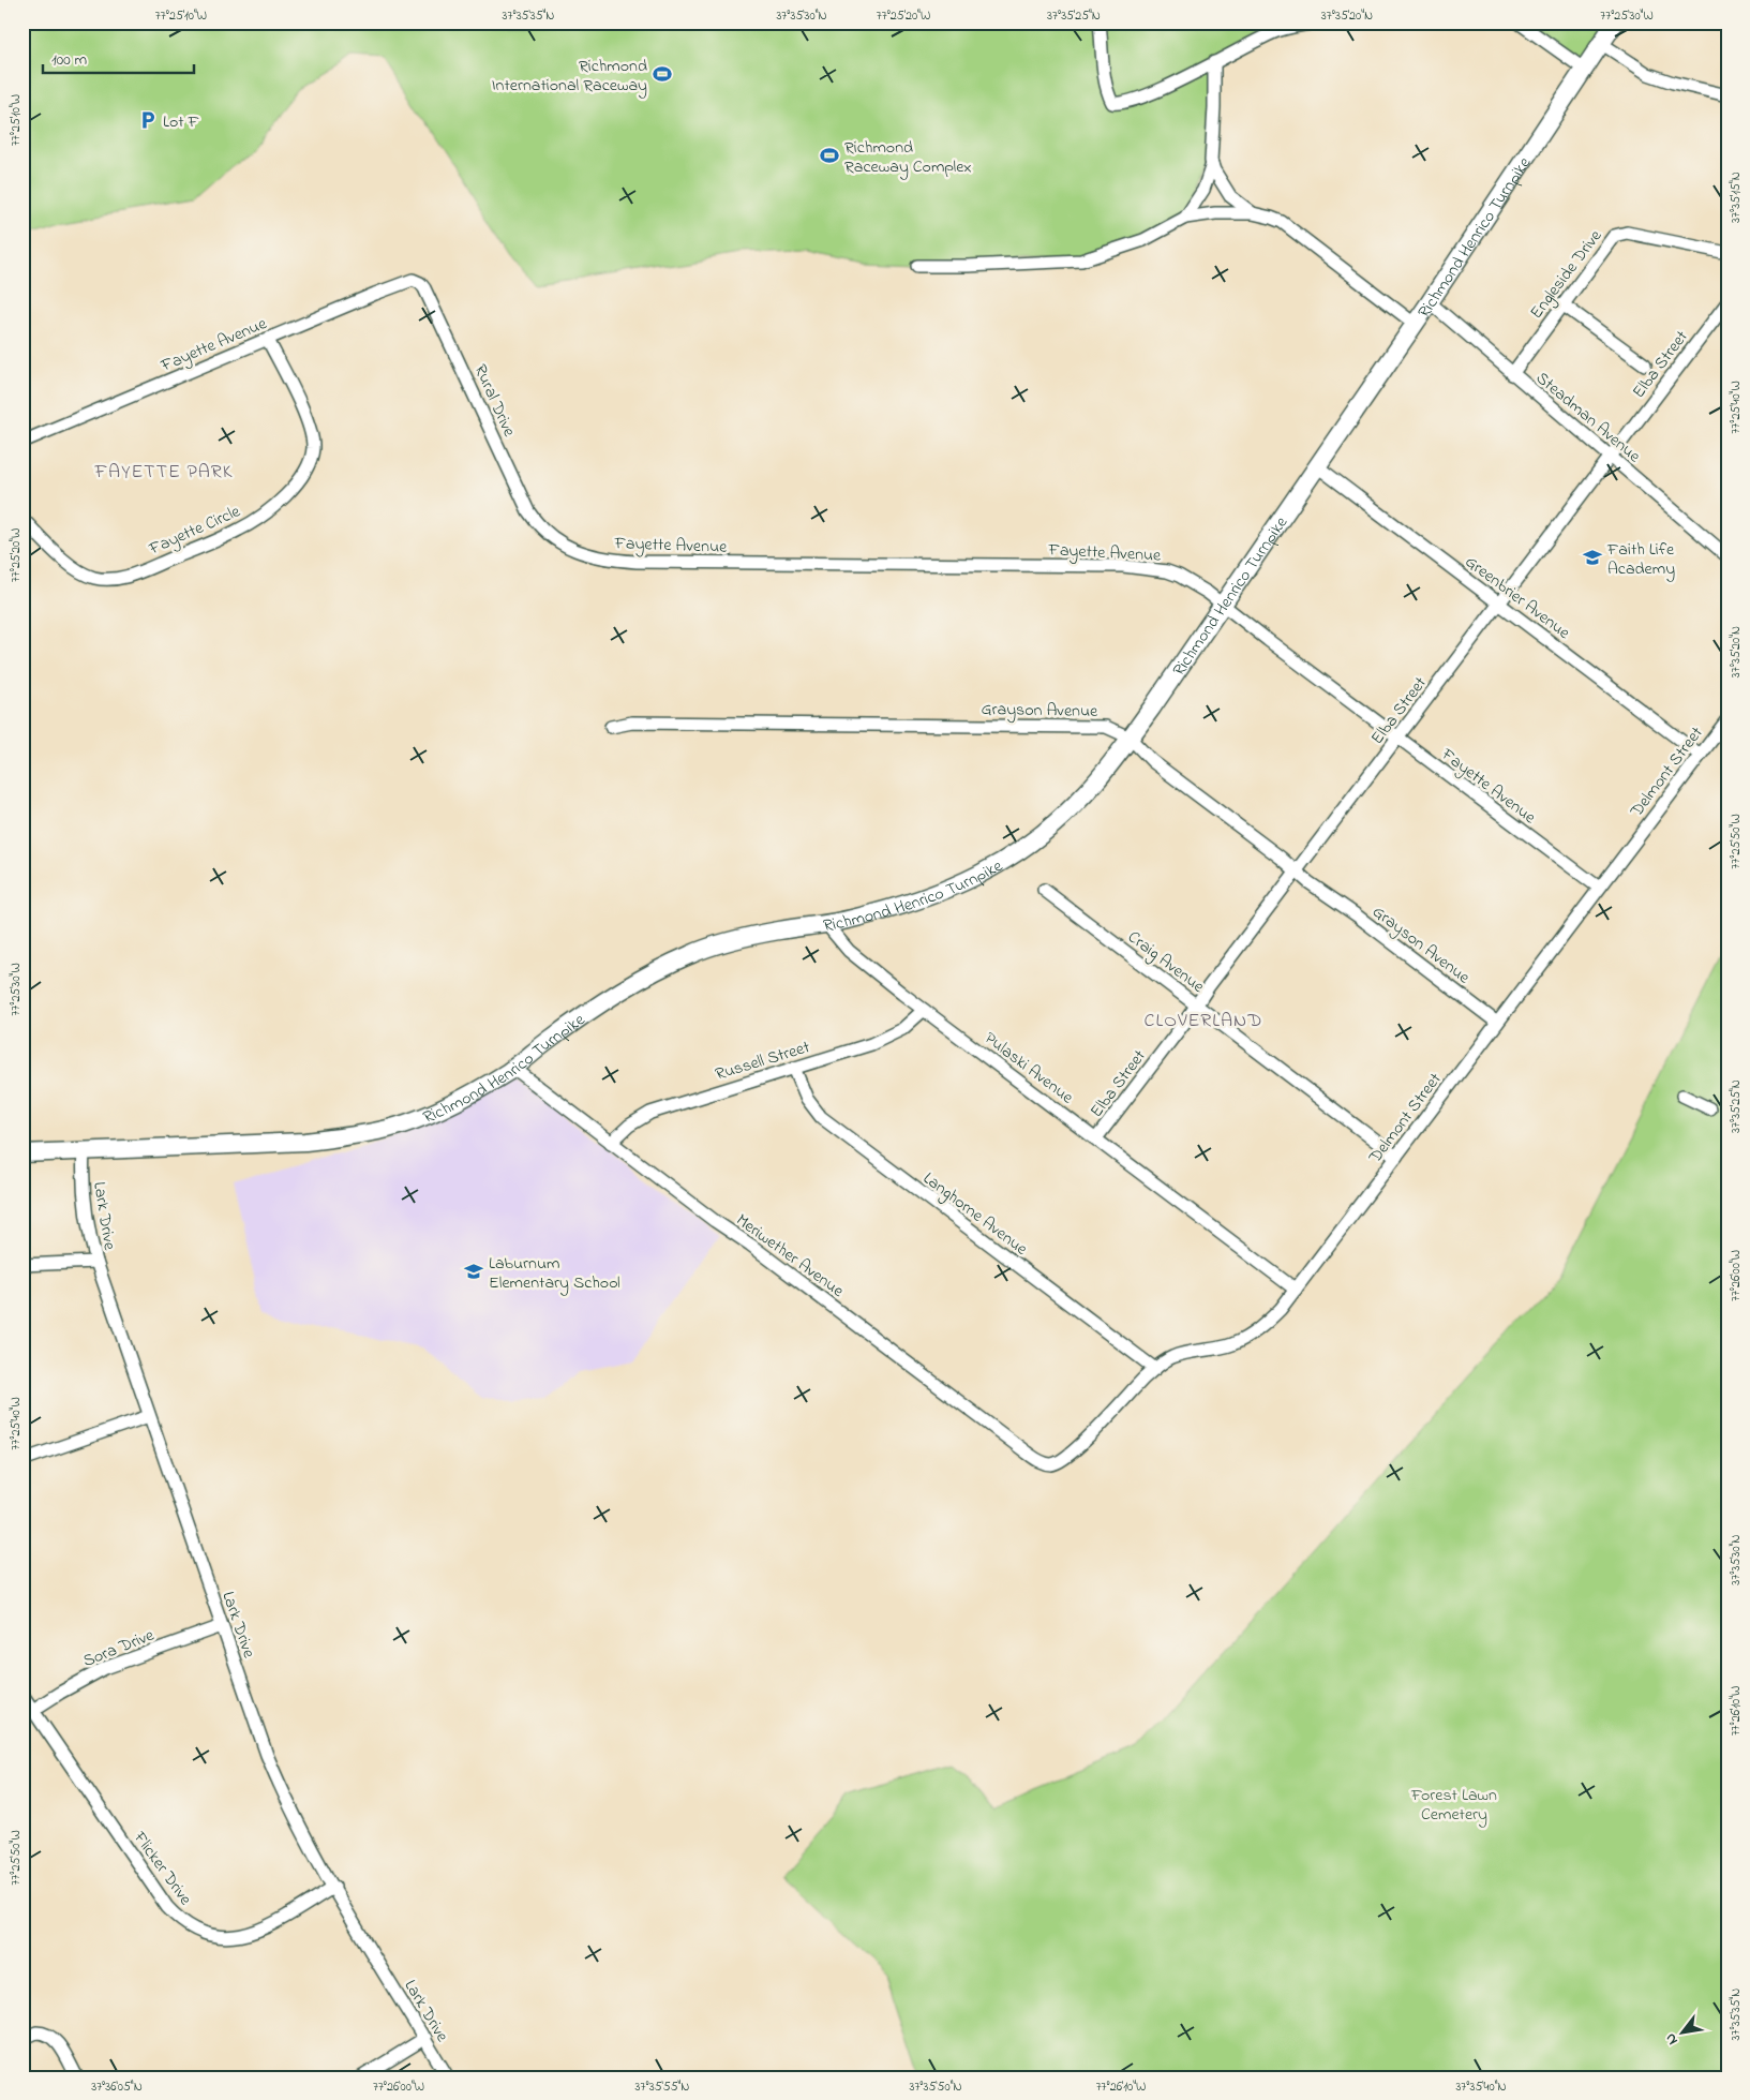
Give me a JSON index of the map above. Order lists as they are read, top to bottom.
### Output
{
  "streets": {
    "main road": ["Richmond Henrico Turnpike"],
    "street": [
      "Engleside Drive",
      "Fayette Avenue",
      "Elba Street",
      "Rural Drive",
      "Steadman Avenue",
      "Fayette Circle",
      "Greenbrier Avenue",
      "Grayson Avenue",
      "Delmont Street",
      "Craig Avenue",
      "Russell Street",
      "Pulaski Avenue",
      "Langhorne Avenue",
      "Lark Drive",
      "Meriwether Avenue",
      "Sora Drive",
      "Flicker Drive"
    ]
  },
  "crossings": [
    ["Richmond Henrico Turnpike", "Fayette Avenue"],
    ["Richmond Henrico Turnpike", "Steadman Avenue"],
    ["Richmond Henrico Turnpike", "Greenbrier Avenue"],
    ["Richmond Henrico Turnpike", "Grayson Avenue"],
    ["Richmond Henrico Turnpike", "Pulaski Avenue"],
    ["Richmond Henrico Turnpike", "Lark Drive"],
    ["Richmond Henrico Turnpike", "Meriwether Avenue"],
    ["Engleside Drive", "Steadman Avenue"],
    ["Fayette Avenue", "Elba Street"],
    ["Fayette Avenue", "Rural Drive"],
    ["Fayette Avenue", "Fayette Circle"],
    ["Fayette Avenue", "Delmont Street"],
    ["Elba Street", "Steadman Avenue"],
    ["Elba Street", "Greenbrier Avenue"],
    ["Elba Street", "Grayson Avenue"],
    ["Elba Street", "Craig Avenue"],
    ["Elba Street", "Pulaski Avenue"],
    ["Greenbrier Avenue", "Delmont Street"],
    ["Grayson Avenue", "Delmont Street"],
    ["Delmont Street", "Craig Avenue"],
    ["Delmont Street", "Pulaski Avenue"],
    ["Delmont Street", "Langhorne Avenue"],
    ["Delmont Street", "Meriwether Avenue"],
    ["Russell Street", "Pulaski Avenue"],
    ["Russell Street", "Langhorne Avenue"],
    ["Russell Street", "Meriwether Avenue"],
    ["Lark Drive", "Sora Drive"],
    ["Lark Drive", "Flicker Drive"],
    ["Sora Drive", "Flicker Drive"]
  ],
  "districts": ["FAYETTE PARK", "CLOVERLAND"],
  "parks": ["Forest Lawn Cemetery"],
  "places": {
    "sports": ["Richmond International Raceway", "Richmond Raceway Complex"],
    "parking": ["Lot F"],
    "school or university": ["Faith Life Academy", "Laburnum Elementary School"]
  },
  "scale_bar": "100 m",
  "north": "bottom left",
  "coordinates": [
    "77°25'10\"W",
    "37°35'35\"N",
    "37°35'30\"N",
    "77°25'20\"W",
    "37°35'25\"N",
    "37°35'20\"N",
    "77°25'30\"W",
    "37°35'15\"N",
    "77°25'40\"W",
    "77°25'50\"W",
    "77°26'00\"W",
    "77°26'10\"W",
    "37°36'05\"N",
    "37°35'55\"N",
    "37°35'50\"N",
    "37°35'40\"N"
  ]
}
